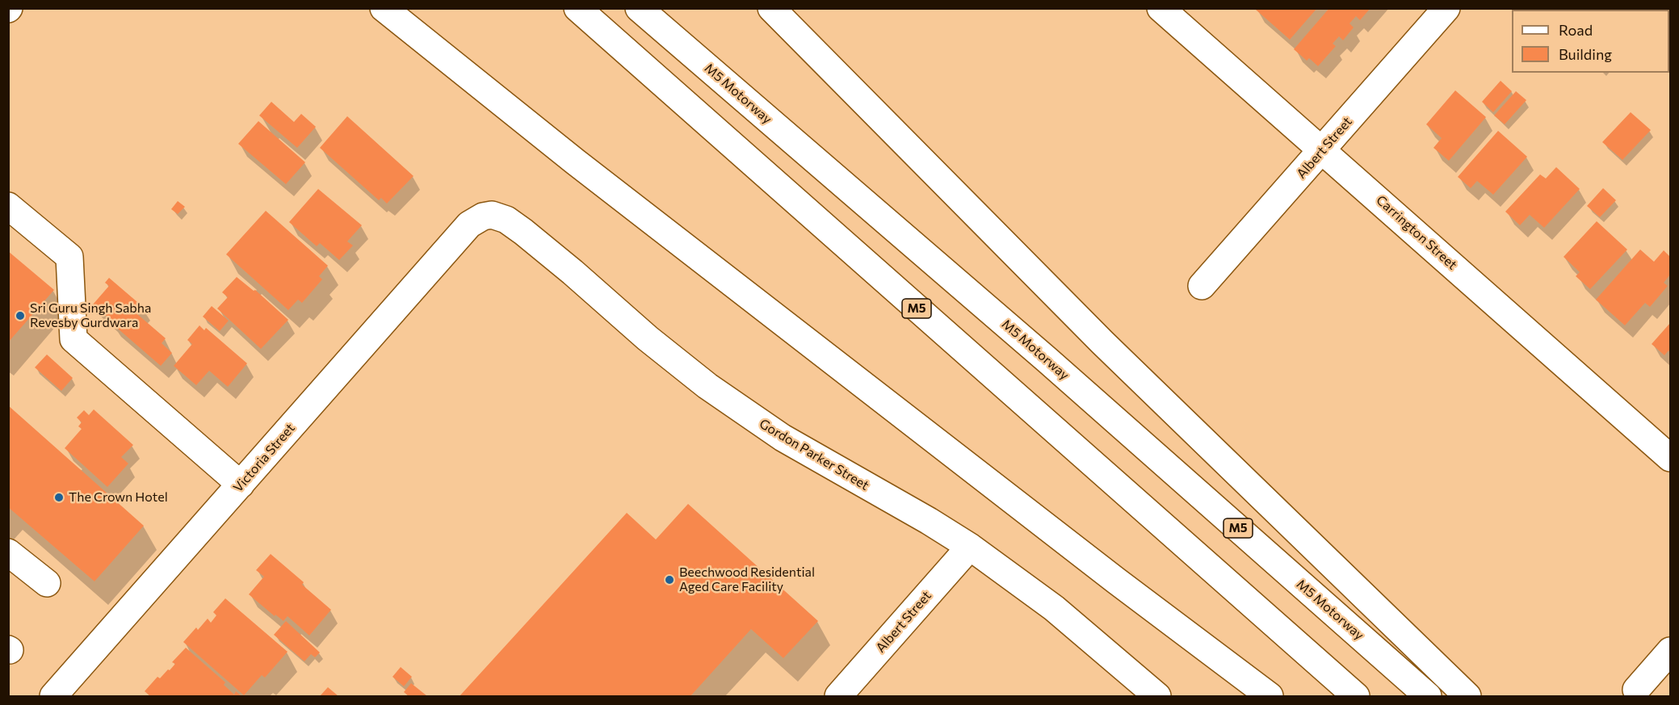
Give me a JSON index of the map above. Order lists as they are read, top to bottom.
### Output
{
  "streets": {
    "main road": [
      "M5 Motorway",
      "Albert Street",
      "Carrington Street",
      "M5",
      "Gordon Parker Street",
      "Victoria Street"
    ]
  },
  "crossings": [
    ["Albert Street", "Carrington Street"],
    ["Albert Street", "Gordon Parker Street"],
    ["Gordon Parker Street", "Victoria Street"]
  ],
  "places": ["Sri Guru Singh Sabha Revesby Gurdwara", "The Crown Hotel", "Beechwood Residential Aged Care Facility"],
  "legend": ["Road", "Building"]
}
